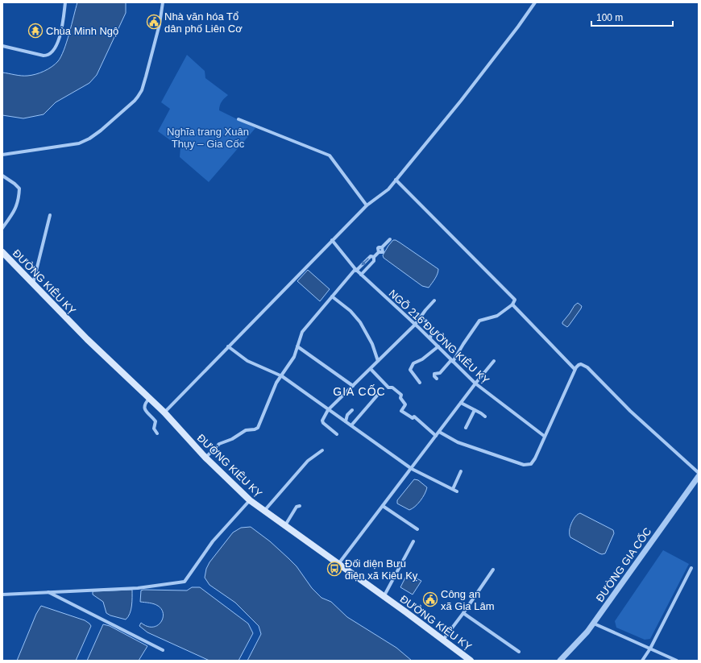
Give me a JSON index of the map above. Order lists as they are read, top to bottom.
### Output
{
  "streets": {
    "main road": ["ĐƯỜNG KIÊU KỴ"],
    "street": ["NGÕ 216 ĐƯỜNG KIÊU KỴ", "ĐƯỜNG GIA CỐC"]
  },
  "districts": ["GIA CỐC"],
  "parks": ["Nghĩa trang Xuân Thụy – Gia Cốc"],
  "places": {
    "public building": ["Nhà văn hóa Tổ dân phố Liên Cơ", "Công an xã Gia Lâm"],
    "temple": ["Chùa Minh Ngộ"],
    "bus stop": ["Đối diện Bưu điện xã Kiêu Kỵ"]
  },
  "scale_bar": "100 m"
}
